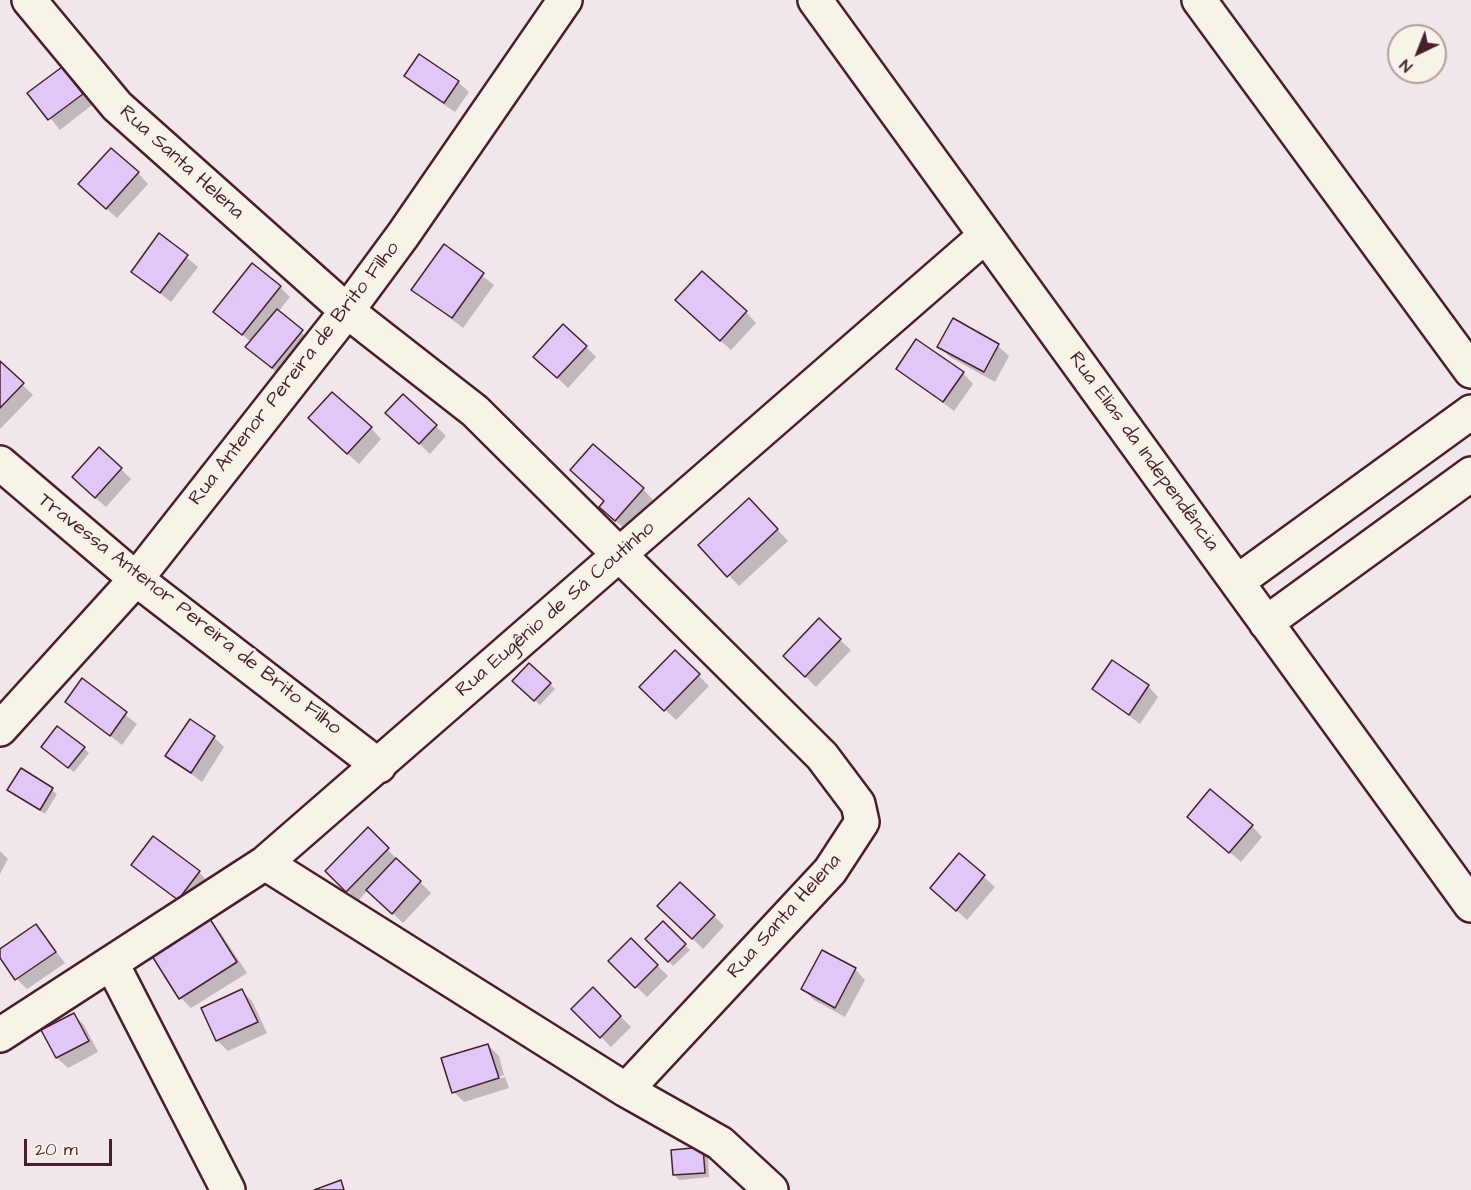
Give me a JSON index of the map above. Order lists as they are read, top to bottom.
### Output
{
  "streets": {
    "street": [
      "Rua Santa Helena",
      "Rua Antenor Pereira de Brito Filho",
      "Rua Elias da Independência",
      "Rua Eugênio de Sá Coutinho",
      "Travessa Antenor Pereira de Brito Filho"
    ]
  },
  "crossings": [
    ["Rua Santa Helena", "Rua Antenor Pereira de Brito Filho"],
    ["Rua Santa Helena", "Rua Eugênio de Sá Coutinho"],
    ["Rua Antenor Pereira de Brito Filho", "Travessa Antenor Pereira de Brito Filho"],
    ["Rua Elias da Independência", "Rua Eugênio de Sá Coutinho"],
    ["Rua Eugênio de Sá Coutinho", "Travessa Antenor Pereira de Brito Filho"]
  ],
  "scale_bar": "20 m",
  "north": "bottom left"
}
